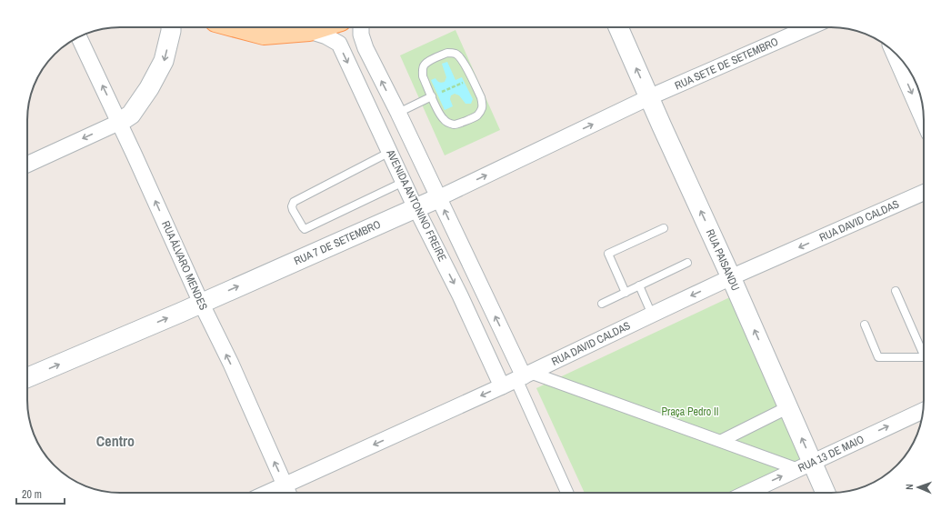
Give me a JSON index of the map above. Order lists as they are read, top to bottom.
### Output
{
  "streets": {
    "street": [
      "RUA SETE DE SETEMBRO",
      "AVENIDA ANTONINO FREIRE",
      "RUA DAVID CALDAS",
      "RUA 7 DE SETEMBRO",
      "RUA PAISANDU",
      "RUA ÁLVARO MENDES",
      "RUA 13 DE MAIO"
    ]
  },
  "crossings": [
    ["RUA SETE DE SETEMBRO", "RUA 7 DE SETEMBRO"],
    ["RUA SETE DE SETEMBRO", "RUA PAISANDU"],
    ["AVENIDA ANTONINO FREIRE", "RUA DAVID CALDAS"],
    ["AVENIDA ANTONINO FREIRE", "RUA 7 DE SETEMBRO"],
    ["RUA DAVID CALDAS", "RUA PAISANDU"],
    ["RUA DAVID CALDAS", "RUA ÁLVARO MENDES"],
    ["RUA 7 DE SETEMBRO", "RUA PAISANDU"],
    ["RUA 7 DE SETEMBRO", "RUA ÁLVARO MENDES"],
    ["RUA PAISANDU", "RUA 13 DE MAIO"]
  ],
  "one_way": [
    "RUA DAVID CALDAS",
    "RUA 7 DE SETEMBRO",
    "RUA PAISANDU",
    "RUA ÁLVARO MENDES"
  ],
  "districts": ["Centro"],
  "parks": ["Praça Pedro II"],
  "scale_bar": "20 m",
  "north": "left"
}
